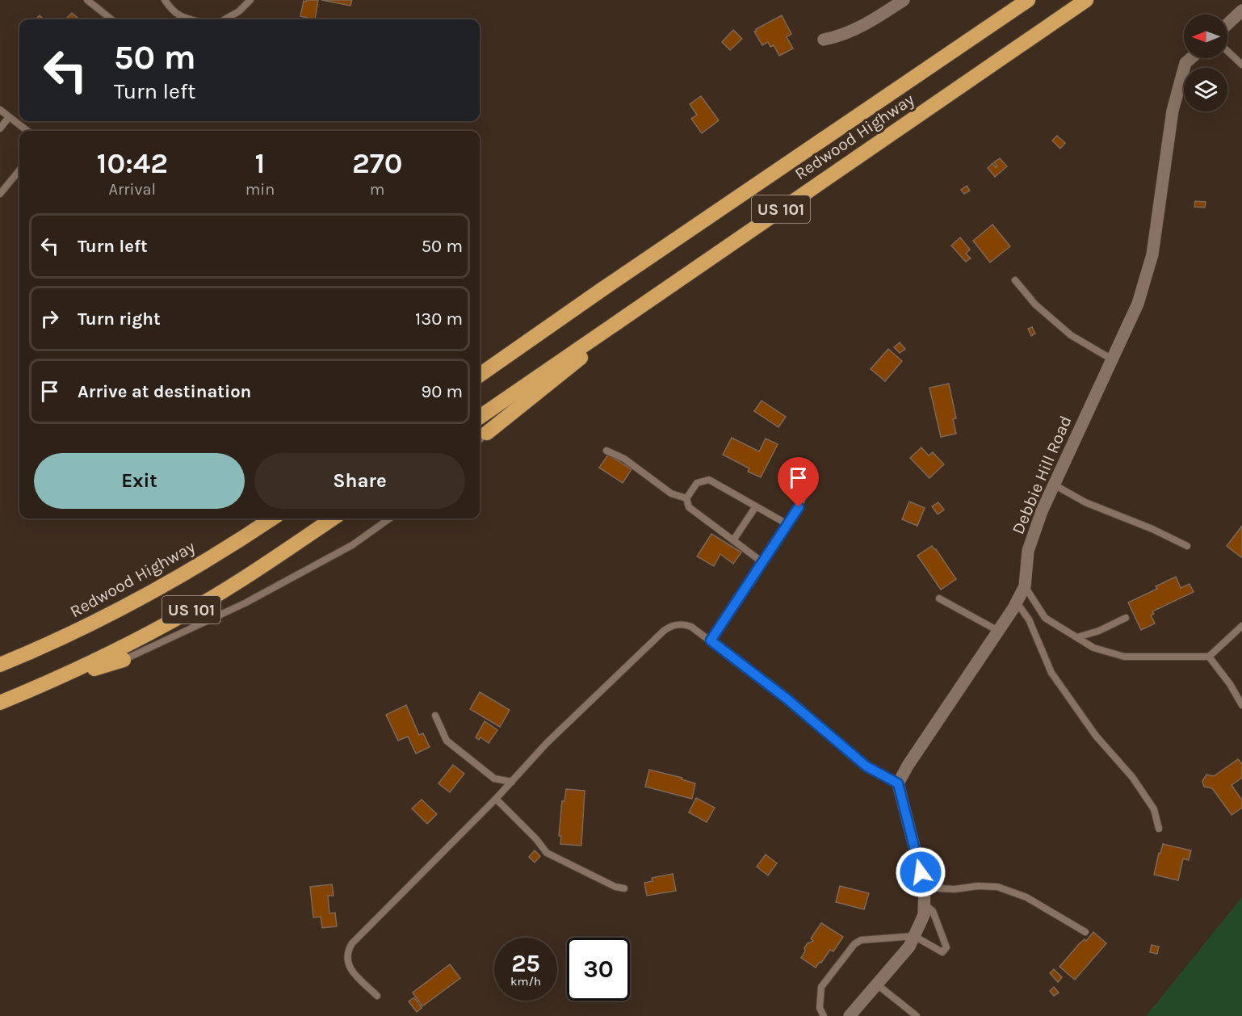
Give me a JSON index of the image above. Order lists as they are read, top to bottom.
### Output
{
  "streets": {
    "highway": ["Redwood Highway", "US 101"],
    "street": ["Debbie Hill Road"]
  },
  "north": "left",
  "page": {
    "turn": ["50 m", "Turn left"],
    "eta": [
      "10:42",
      "Arrival",
      "1",
      "min",
      "270",
      "m"
    ],
    "list": [
      {
        "name": "Turn left",
        "value": "50 m"
      },
      {
        "name": "Turn right",
        "value": "130 m"
      },
      {
        "name": "Arrive at destination",
        "value": "90 m"
      }
    ],
    "buttons": ["Exit", "Share"],
    "speed": "25 km/h",
    "limit": "30"
  }
}
